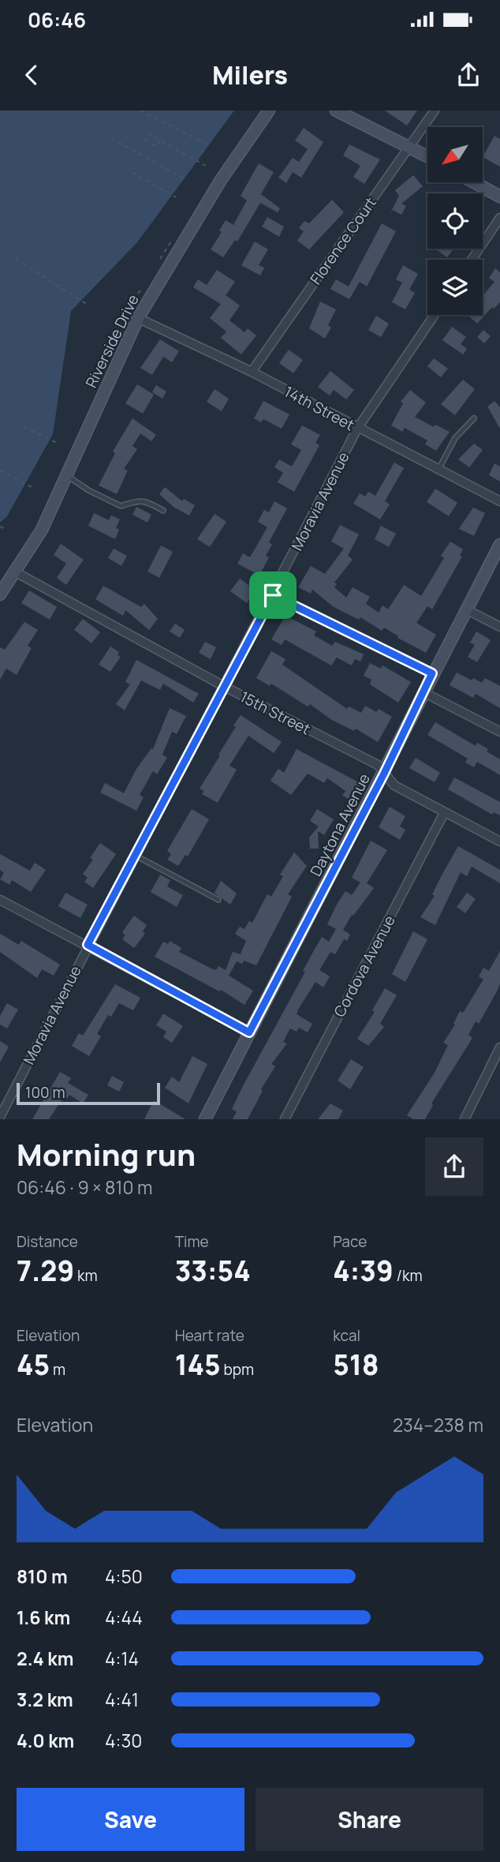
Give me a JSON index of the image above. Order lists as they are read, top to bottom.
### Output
{
  "streets": {
    "street": [
      "Florence Court",
      "Riverside Drive",
      "14th Street",
      "Moravia Avenue",
      "15th Street",
      "Daytona Avenue",
      "Cordova Avenue"
    ]
  },
  "crossings": [
    ["Florence Court", "14th Street"],
    ["Riverside Drive", "14th Street"],
    ["Riverside Drive", "15th Street"],
    ["14th Street", "Moravia Avenue"],
    ["Moravia Avenue", "15th Street"],
    ["15th Street", "Daytona Avenue"],
    ["15th Street", "Cordova Avenue"]
  ],
  "scale_bar": "100 m",
  "north": "bottom left",
  "page": {
    "status": "06:46",
    "header": "Milers",
    "scale": "100 m",
    "heading": ["Morning run", "06:46 · 9 × 810 m"],
    "stats": [
      ["Distance", "7.29 km"],
      ["Time", "33:54"],
      ["Pace", "4:39 /km"],
      ["Elevation", "45 m"],
      ["Heart rate", "145 bpm"],
      ["kcal", "518"]
    ],
    "chart": ["Elevation", "234–238 m"],
    "list": [
      {
        "name": "810 m",
        "note": "4:50"
      },
      {
        "name": "1.6 km",
        "note": "4:44"
      },
      {
        "name": "2.4 km",
        "note": "4:14"
      },
      {
        "name": "3.2 km",
        "note": "4:41"
      },
      {
        "name": "4.0 km",
        "note": "4:30"
      }
    ],
    "buttons": ["Save", "Share"]
  }
}
